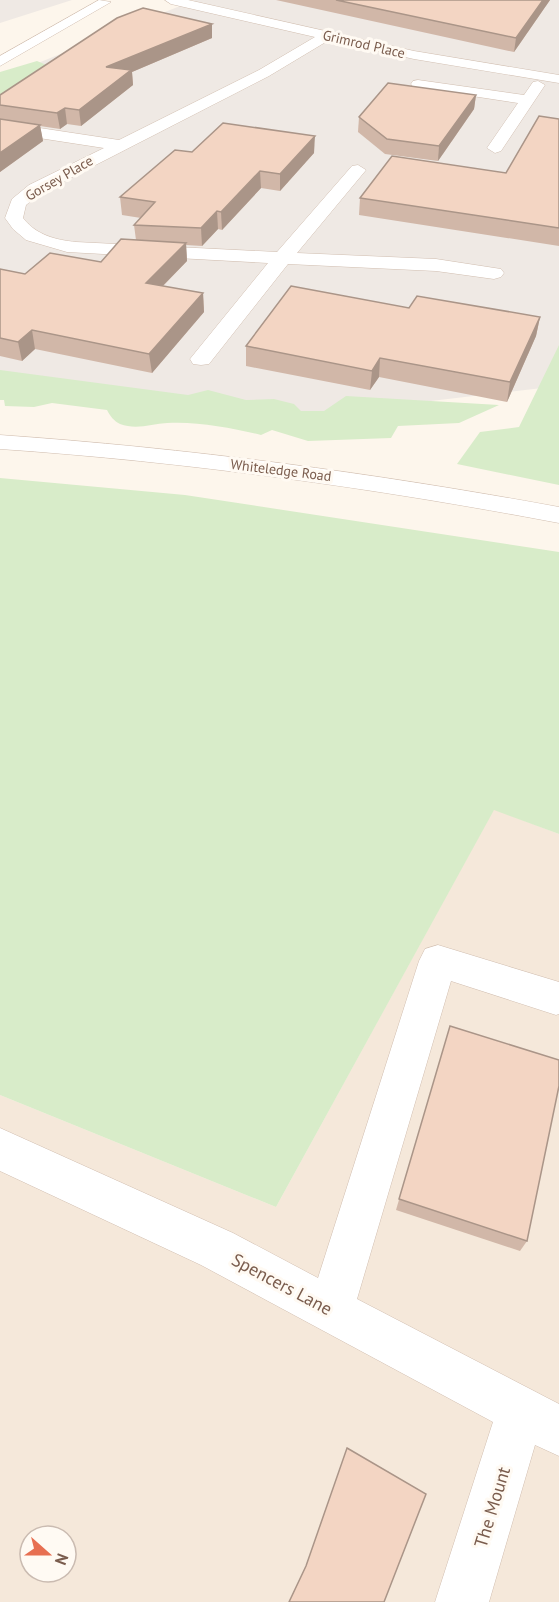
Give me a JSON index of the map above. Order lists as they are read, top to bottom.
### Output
{
  "streets": {
    "street": [
      "Grimrod Place",
      "Gorsey Place",
      "Whiteledge Road",
      "Spencers Lane",
      "The Mount"
    ]
  },
  "crossings": [
    ["Grimrod Place", "Gorsey Place"],
    ["Spencers Lane", "The Mount"]
  ],
  "north": "right"
}
